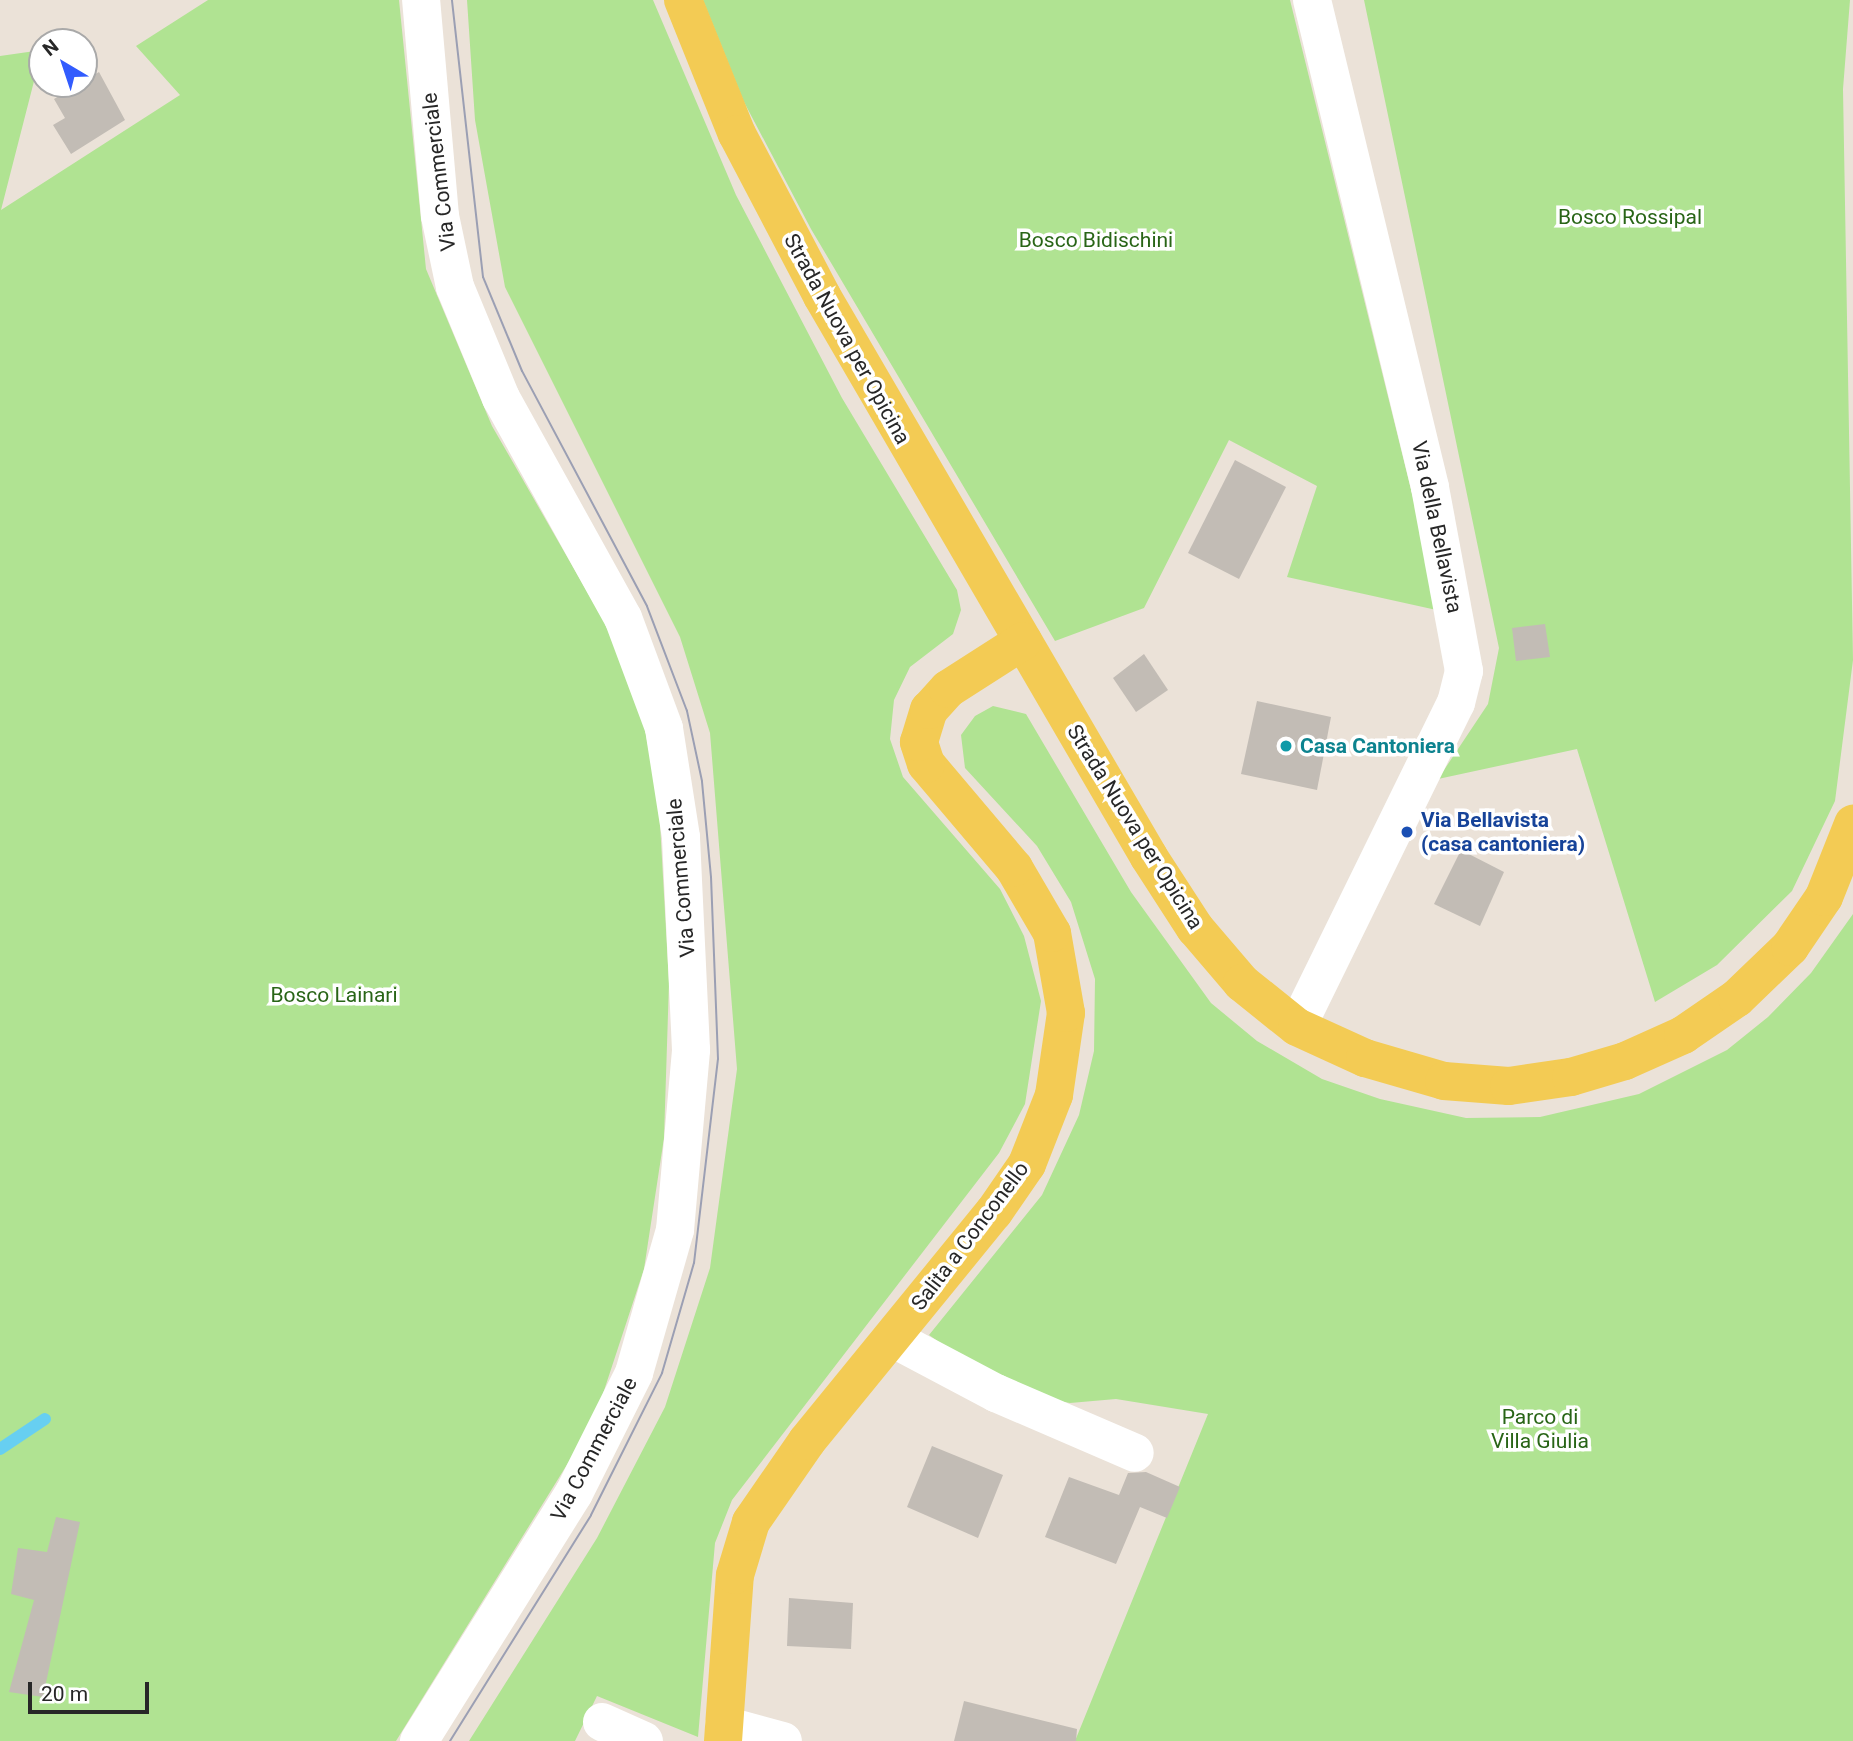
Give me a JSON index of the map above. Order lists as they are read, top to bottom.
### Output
{
  "streets": {
    "main road": ["Strada Nuova per Opicina", "Salita a Conconello"],
    "street": ["Via Commerciale", "Via della Bellavista"]
  },
  "crossings": [
    ["Strada Nuova per Opicina", "Via della Bellavista"],
    ["Strada Nuova per Opicina", "Salita a Conconello"]
  ],
  "parks": [
    "Bosco Rossipal",
    "Bosco Bidischini",
    "Bosco Lainari",
    "Parco di Villa Giulia"
  ],
  "places": ["Casa Cantoniera", "Via Bellavista (casa cantoniera)"],
  "scale_bar": "20 m",
  "north": "top left"
}
